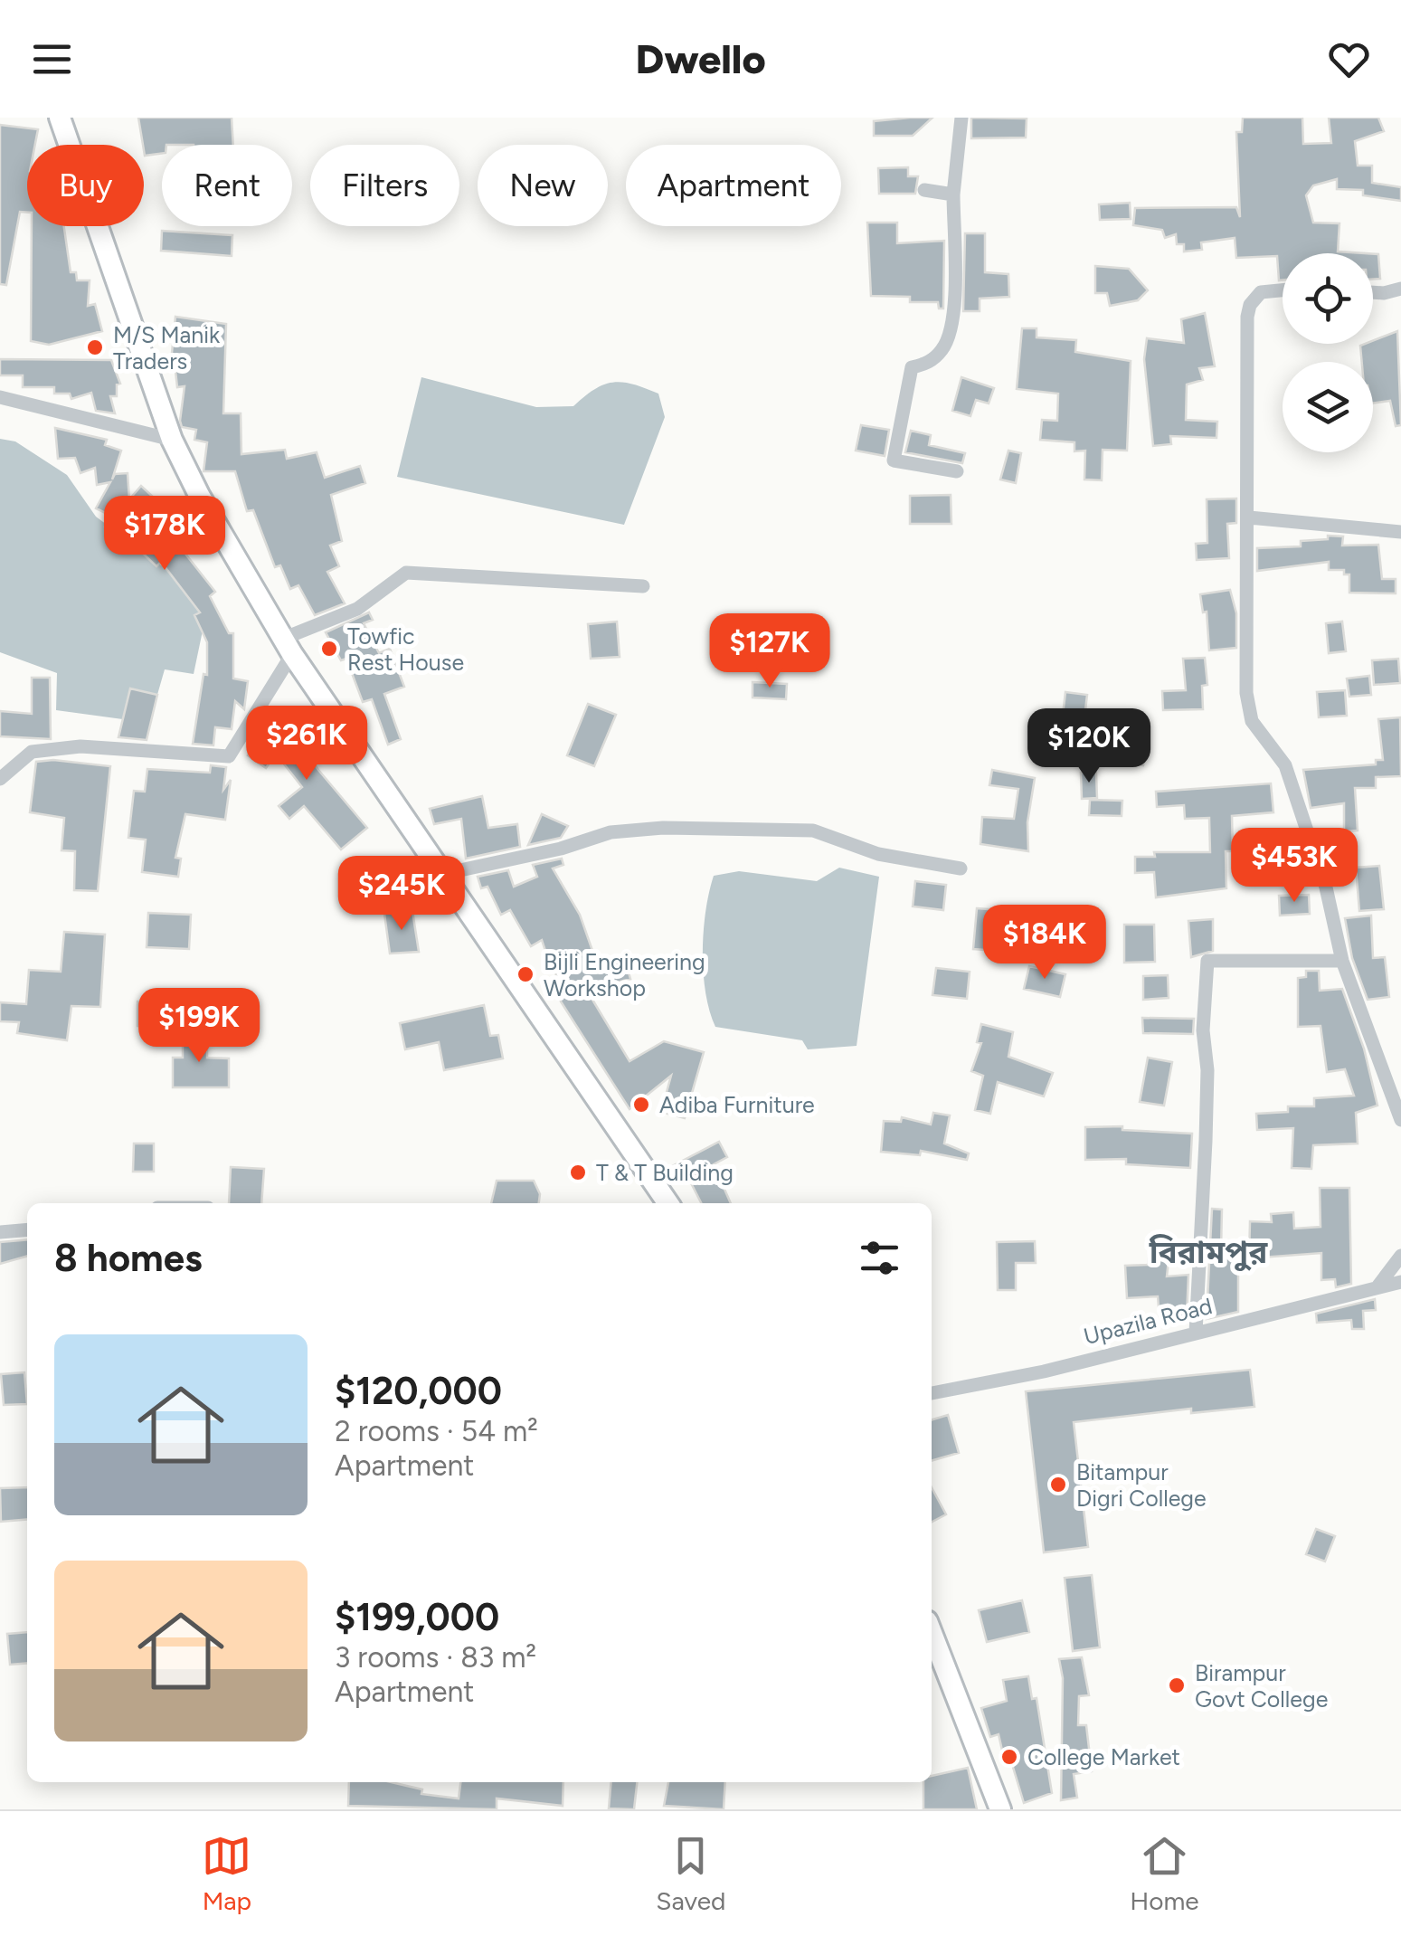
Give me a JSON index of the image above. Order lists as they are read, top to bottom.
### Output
{
  "streets": {
    "street": ["Upazila Road"]
  },
  "districts": ["বিরামপুর"],
  "places": [
    "M/S Manik Traders",
    "Towfic Rest House",
    "Bijli Engineering Workshop",
    "Adiba Furniture",
    "T & T Building",
    "Bitampur Digri College",
    "Birampur Govt College",
    "College Market"
  ],
  "page": {
    "header": "Dwello",
    "chip": [
      "Buy",
      "Rent",
      "Filters",
      "New",
      "Apartment"
    ],
    "price": [
      "$178K",
      "$127K",
      "$261K",
      "$120K",
      "$453K",
      "$245K",
      "$184K",
      "$199K"
    ],
    "heading": "8 homes",
    "list": [
      {
        "name": "$120,000",
        "note": "2 rooms · 54 m² · Apartment"
      },
      {
        "name": "$199,000",
        "note": "3 rooms · 83 m² · Apartment"
      }
    ],
    "tabs": ["Map", "Saved", "Home"]
  }
}
